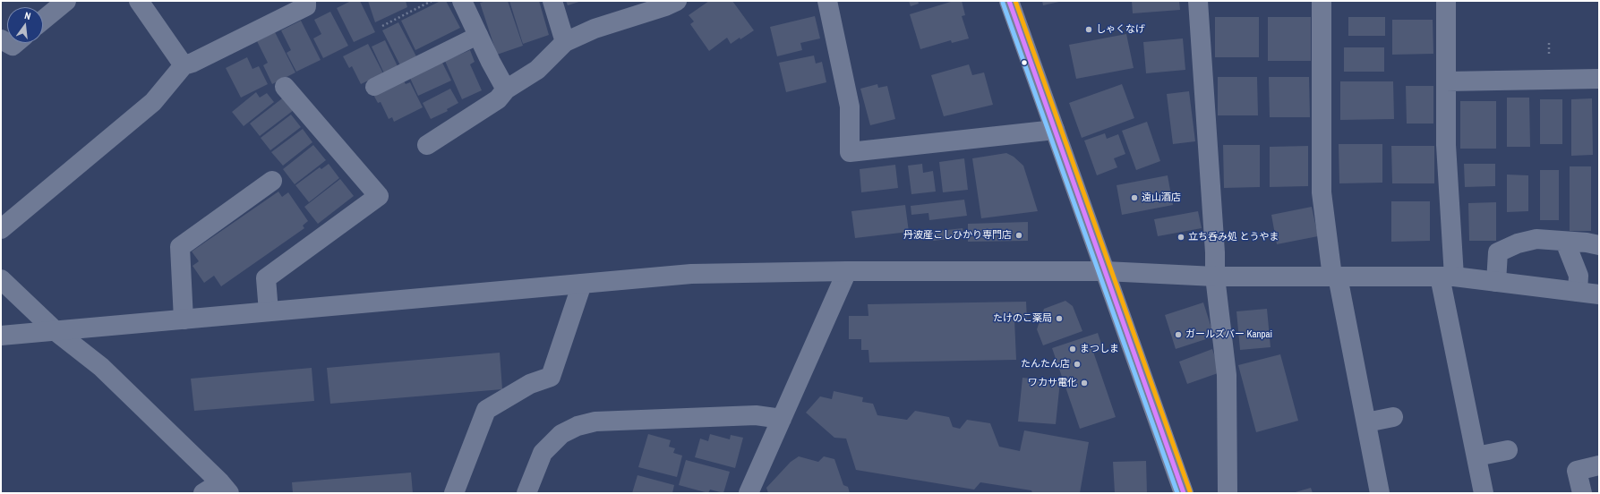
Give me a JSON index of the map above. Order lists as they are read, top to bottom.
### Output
{
  "places": [
    "しゃくなげ",
    "遠山酒店",
    "丹波産こしひかり専門店",
    "立ち呑み処 とうやま",
    "たけのこ薬局",
    "ガールズバー Kanpai",
    "まつしま",
    "たんたん店",
    "ワカサ電化"
  ],
  "north": "top"
}
